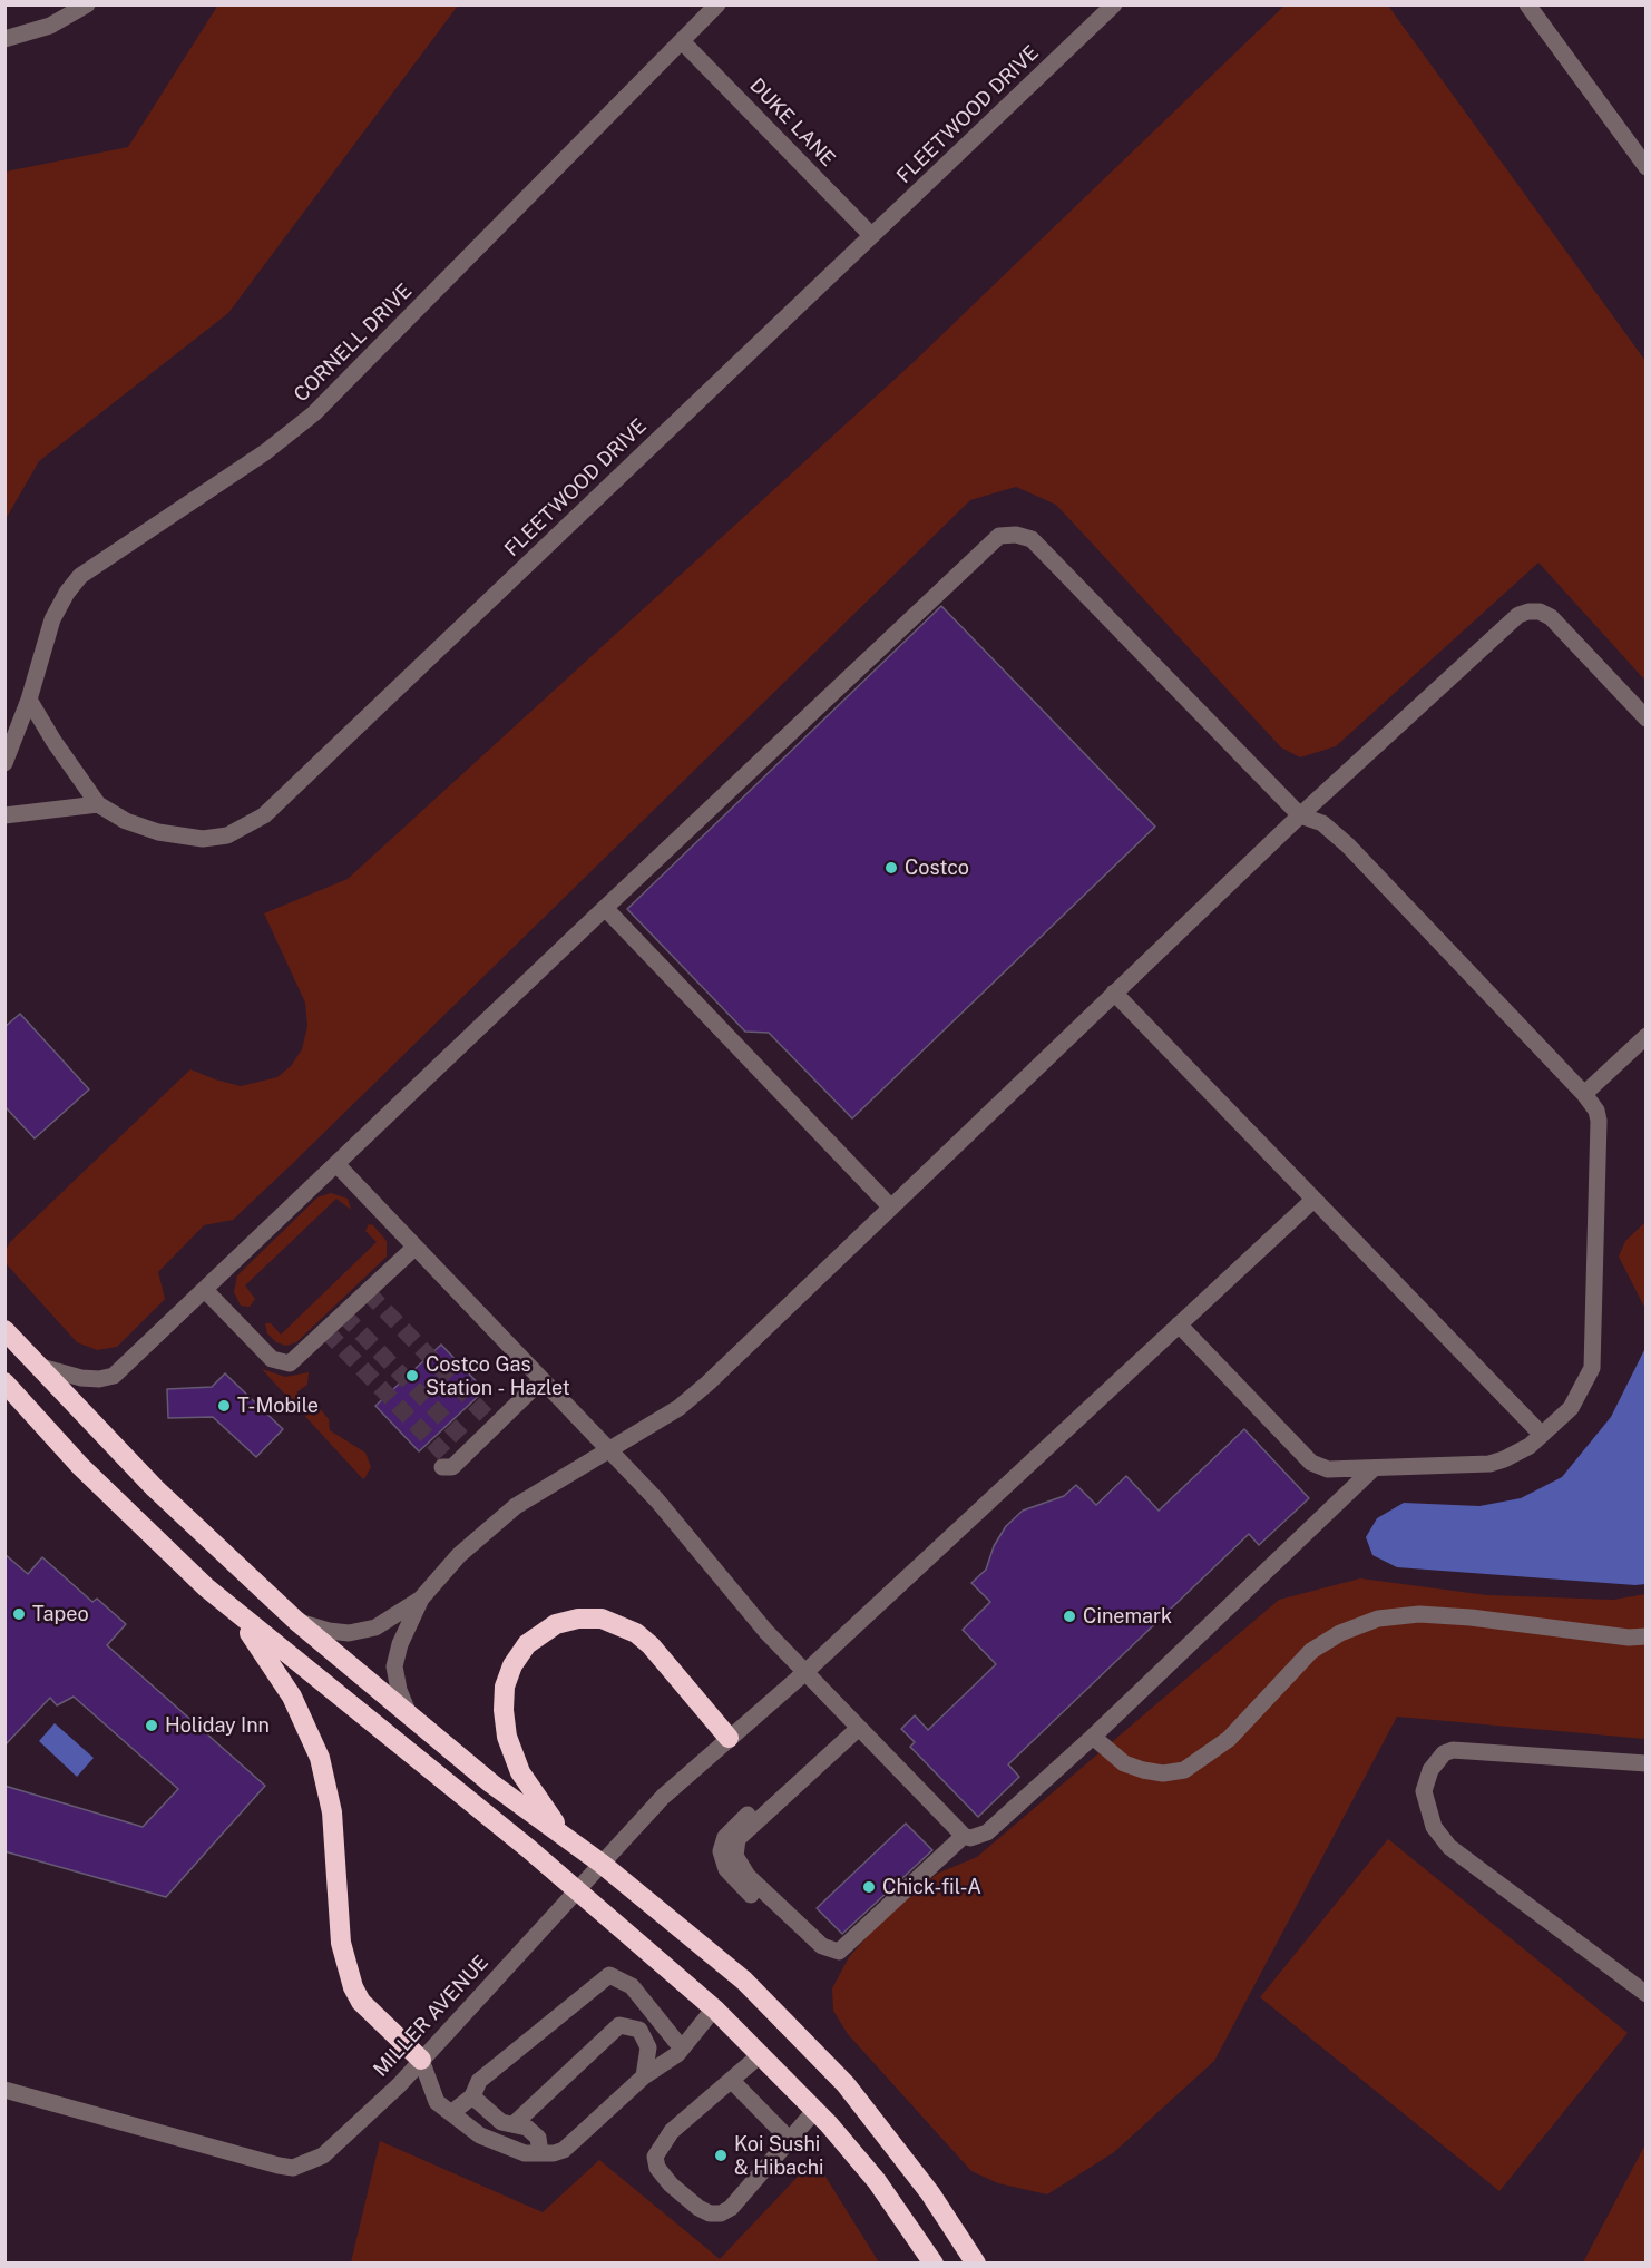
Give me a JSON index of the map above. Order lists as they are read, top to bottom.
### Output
{
  "streets": {
    "street": [
      "FLEETWOOD DRIVE",
      "DUKE LANE",
      "CORNELL DRIVE",
      "MILLER AVENUE"
    ]
  },
  "crossings": [
    ["FLEETWOOD DRIVE", "DUKE LANE"],
    ["DUKE LANE", "CORNELL DRIVE"]
  ],
  "places": [
    "Costco",
    "Costco Gas Station - Hazlet",
    "T-Mobile",
    "Tapeo",
    "Cinemark",
    "Holiday Inn",
    "Chick-fil-A",
    "Koi Sushi & Hibachi"
  ]
}
